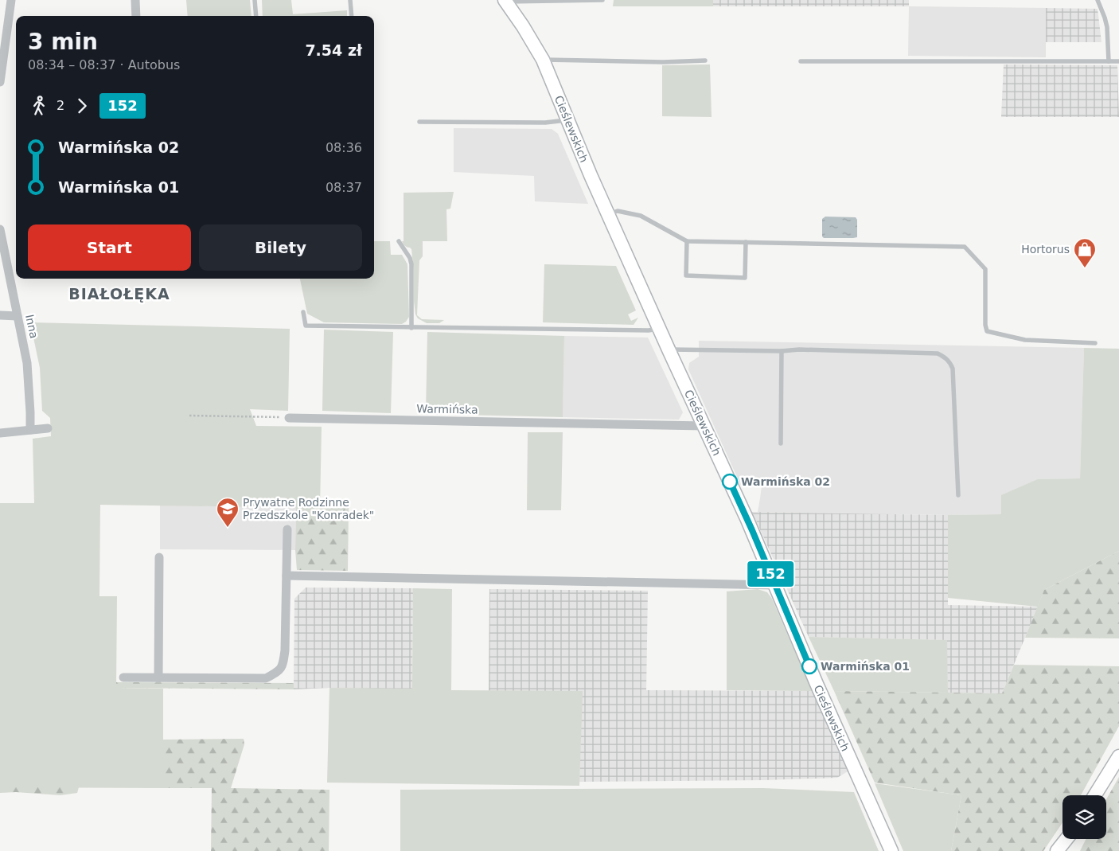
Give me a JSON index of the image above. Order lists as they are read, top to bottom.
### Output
{
  "streets": {
    "street": ["Cieślewskich", "Inna", "Warmińska"]
  },
  "crossings": [
    ["Cieślewskich", "Warmińska"]
  ],
  "districts": ["BIAŁOŁĘKA"],
  "places": {
    "shop": ["Hortorus"],
    "other": ["Warmińska 02", "Warmińska 01"],
    "school or university": ["Prywatne Rodzinne Przedszkole \"Konradek\""]
  },
  "lines": ["bus line 152"],
  "page": {
    "on_map": "152",
    "heading": ["3 min", "08:34 – 08:37 · Autobus", "7.54 zł"],
    "legs": ["2", "152"],
    "list": [
      {
        "name": "Warmińska 02",
        "value": "08:36"
      },
      {
        "name": "Warmińska 01",
        "value": "08:37"
      }
    ],
    "buttons": ["Start", "Bilety"]
  }
}
